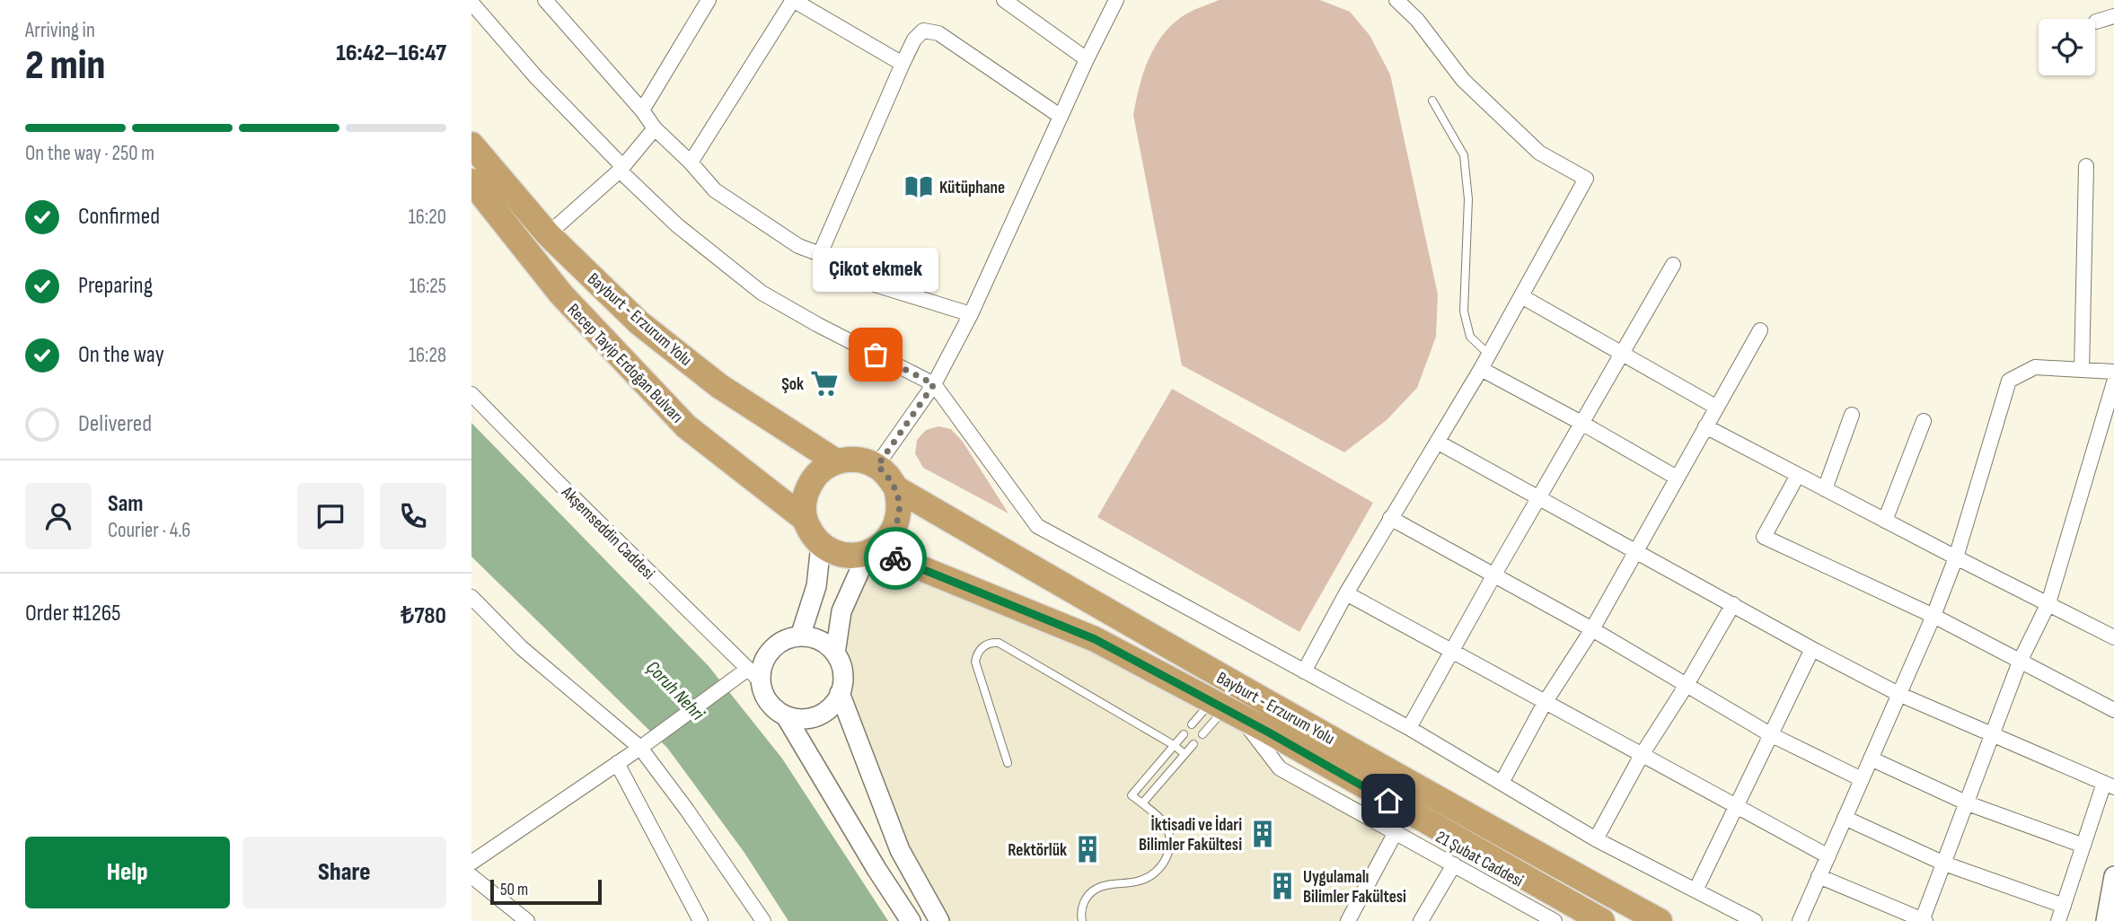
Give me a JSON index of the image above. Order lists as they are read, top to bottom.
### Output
{
  "streets": {
    "highway": ["Bayburt - Erzurum Yolu", "Recep Tayip Erdoğan Bulvarı"],
    "street": ["Akşemseddin Caddesi", "21 Şubat Caddesi"]
  },
  "crossings": [
    ["Bayburt - Erzurum Yolu", "Recep Tayip Erdoğan Bulvarı"],
    ["Bayburt - Erzurum Yolu", "21 Şubat Caddesi"]
  ],
  "water": ["Çoruh Nehri"],
  "places": {
    "library": ["Kütüphane"],
    "other": ["Çikot ekmek"],
    "supermarket": ["Şok"],
    "building": ["İktisadi ve İdari Bilimler Fakültesi", "Rektörlük", "Uygulamalı Bilimler Fakültesi"]
  },
  "scale_bar": "50 m",
  "page": {
    "heading": ["2 min", "Arriving in", "16:42–16:47"],
    "panel": [
      "Sam",
      "Courier · 4.6",
      "Order #1265",
      "₺780"
    ],
    "bar": "On the way · 250 m",
    "list": [
      ["Confirmed", "16:20"],
      ["Preparing", "16:25"],
      ["On the way", "16:28"],
      "Delivered"
    ],
    "bubble": "Çikot ekmek",
    "buttons": ["Help", "Share"],
    "scale": "50 m"
  }
}
